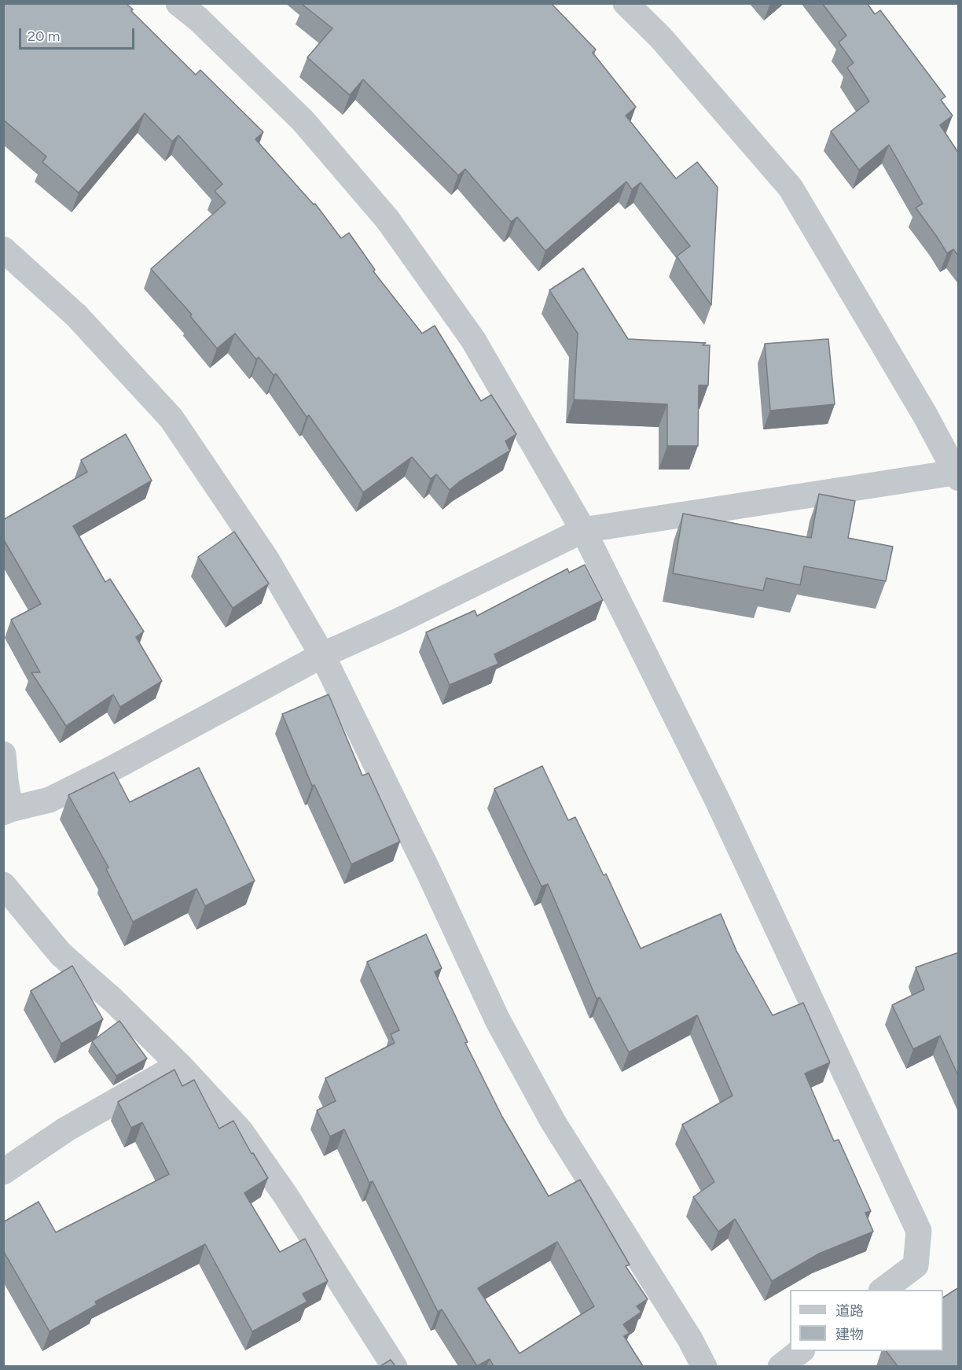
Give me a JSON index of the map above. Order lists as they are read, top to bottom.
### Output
{
  "legend": ["道路", "建物"],
  "scale_bar": "20 m"
}
